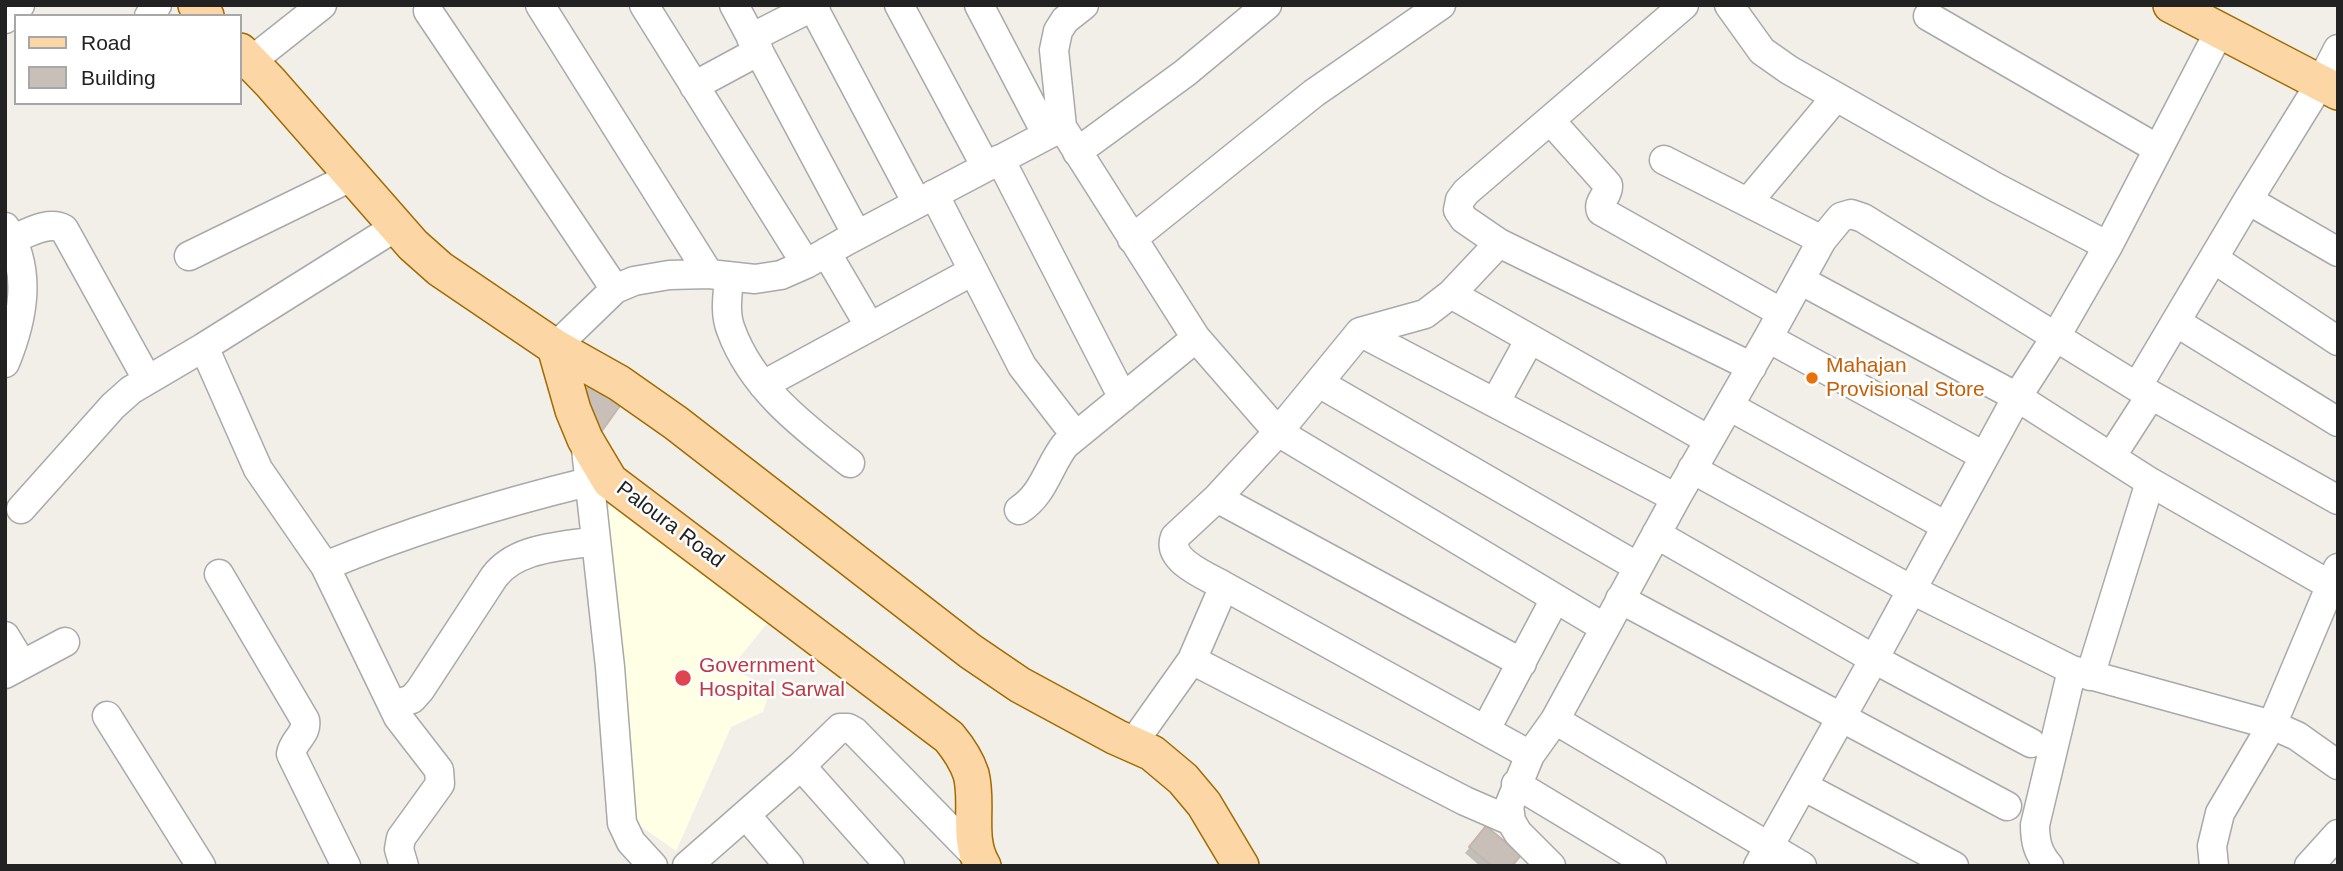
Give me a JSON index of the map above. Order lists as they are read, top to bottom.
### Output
{
  "streets": {
    "main road": ["Paloura Road"]
  },
  "places": ["Mahajan Provisional Store", "Government Hospital Sarwal"],
  "legend": ["Road", "Building"]
}
